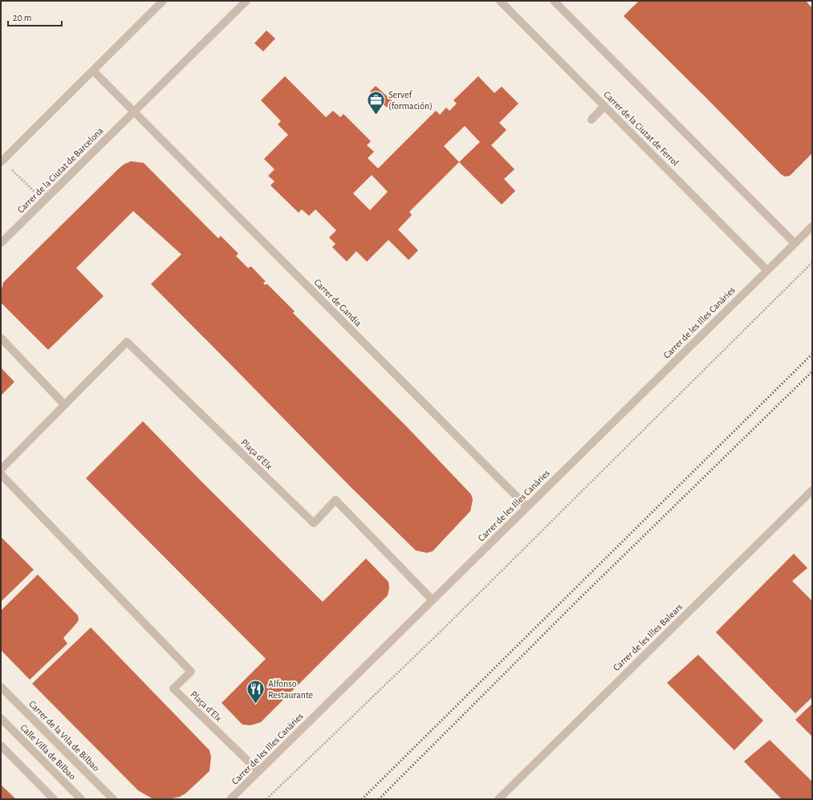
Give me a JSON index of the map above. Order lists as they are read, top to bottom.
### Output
{
  "streets": {
    "street": [
      "Carrer de la Ciutat de Ferrol",
      "Carrer de la Ciutat de Barcelona",
      "Carrer de Gandia",
      "Carrer de les Illes Canàries",
      "Plaça d'Elx",
      "Carrer de les Illes Balears",
      "Carrer de la Vila de Bilbao",
      "Calle Villa de Bilbao"
    ]
  },
  "crossings": [
    ["Carrer de la Ciutat de Ferrol", "Carrer de les Illes Canàries"],
    ["Carrer de la Ciutat de Barcelona", "Carrer de Gandia"],
    ["Carrer de Gandia", "Carrer de les Illes Canàries"],
    ["Carrer de les Illes Canàries", "Plaça d'Elx"]
  ],
  "places": {
    "office": ["Servef (formación)"],
    "restaurant": ["Alfonso Restaurante"]
  },
  "scale_bar": "20 m"
}
